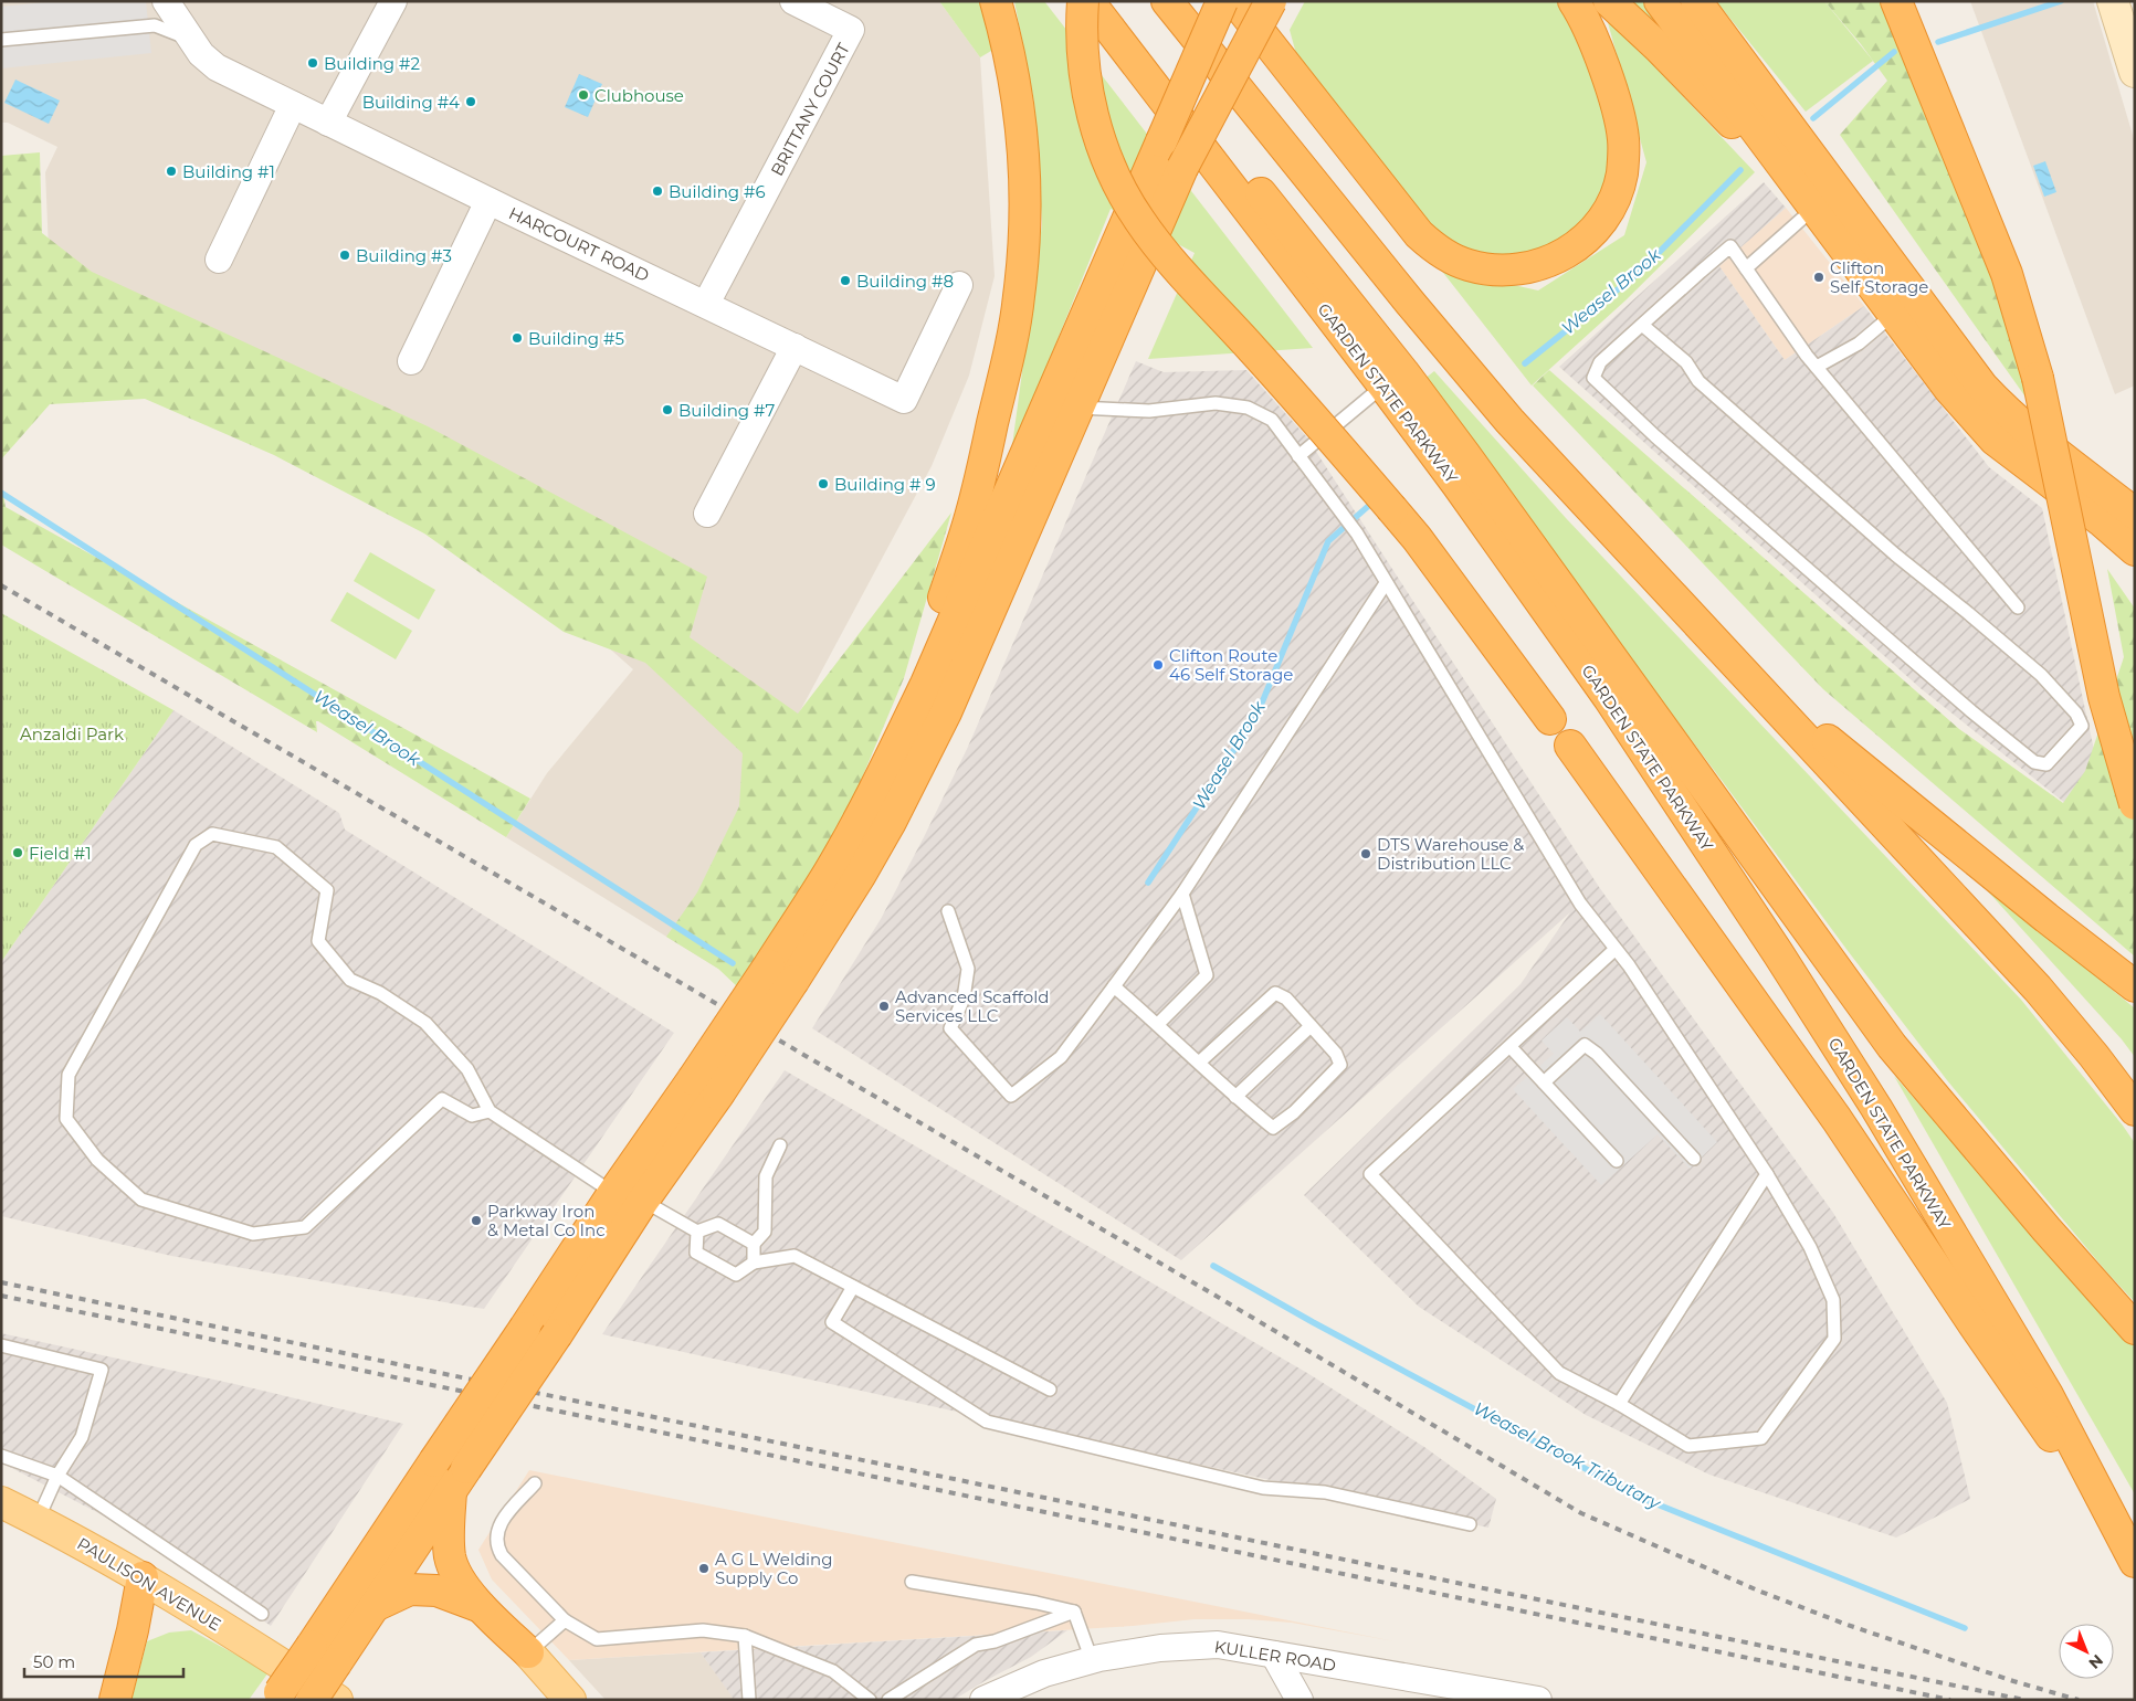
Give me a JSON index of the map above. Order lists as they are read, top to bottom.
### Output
{
  "streets": {
    "highway": ["GARDEN STATE PARKWAY"],
    "main road": ["PAULISON AVENUE"],
    "street": ["BRITTANY COURT", "HARCOURT ROAD", "KULLER ROAD"]
  },
  "crossings": [
    ["BRITTANY COURT", "HARCOURT ROAD"]
  ],
  "water": ["Weasel Brook", "Weasel Brook Tributary"],
  "parks": ["Anzaldi Park"],
  "places": [
    "Building #2",
    "Clubhouse",
    "Building #4",
    "Building #1",
    "Building #6",
    "Building #3",
    "Clifton Self Storage",
    "Building #8",
    "Building #5",
    "Building #7",
    "Building # 9",
    "Clifton Route 46 Self Storage",
    "Field #1",
    "DTS Warehouse & Distribution LLC",
    "Advanced Scaffold Services LLC",
    "Parkway Iron & Metal Co Inc",
    "A G L Welding Supply Co"
  ],
  "scale_bar": "50 m",
  "north": "bottom right"
}
